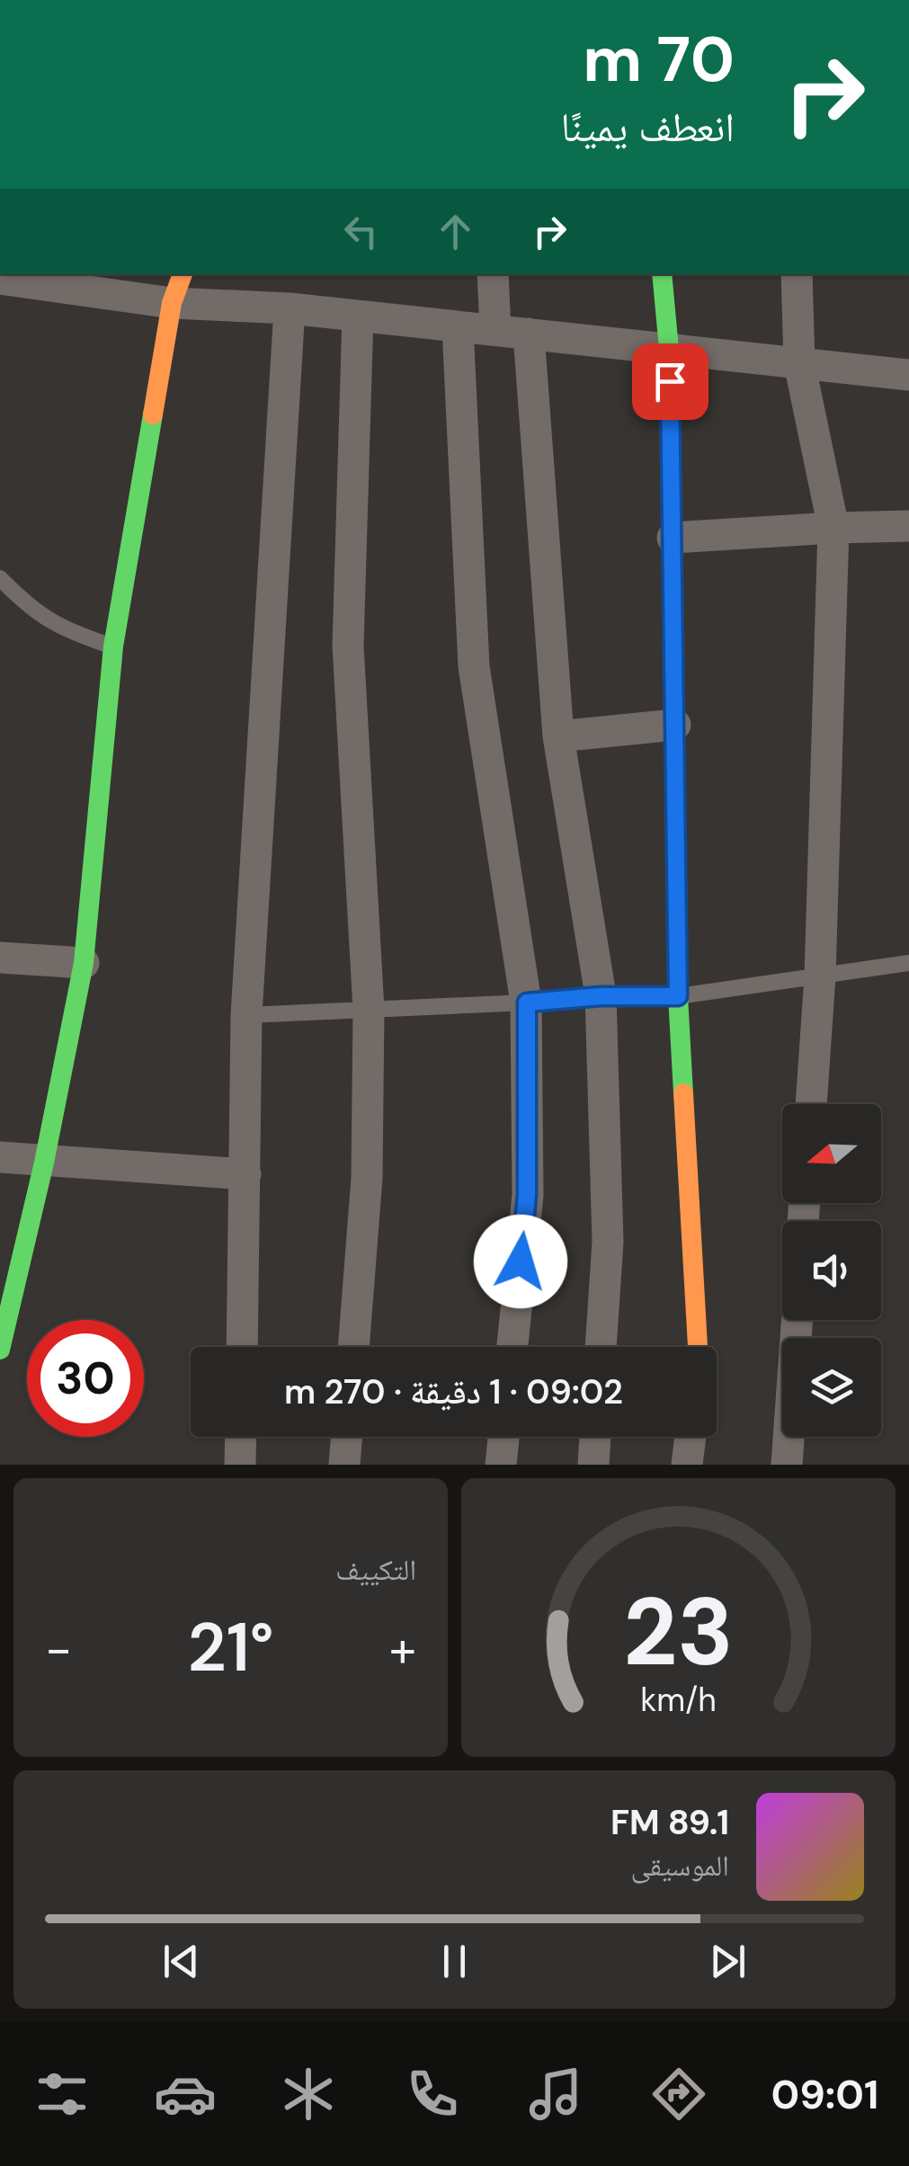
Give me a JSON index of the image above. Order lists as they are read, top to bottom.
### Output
{
  "north": "left",
  "page": {
    "turn": ["70 m", "انعطف يمينًا"],
    "limit": "30",
    "trip": "09:02 · 1 دقيقة · 270 m",
    "tile": "التكييف",
    "heat": ["−", "21°", "+"],
    "song": ["89.1 FM", "الموسيقى"],
    "tabs": "09:01",
    "gauge": ["23", "km/h"]
  }
}
